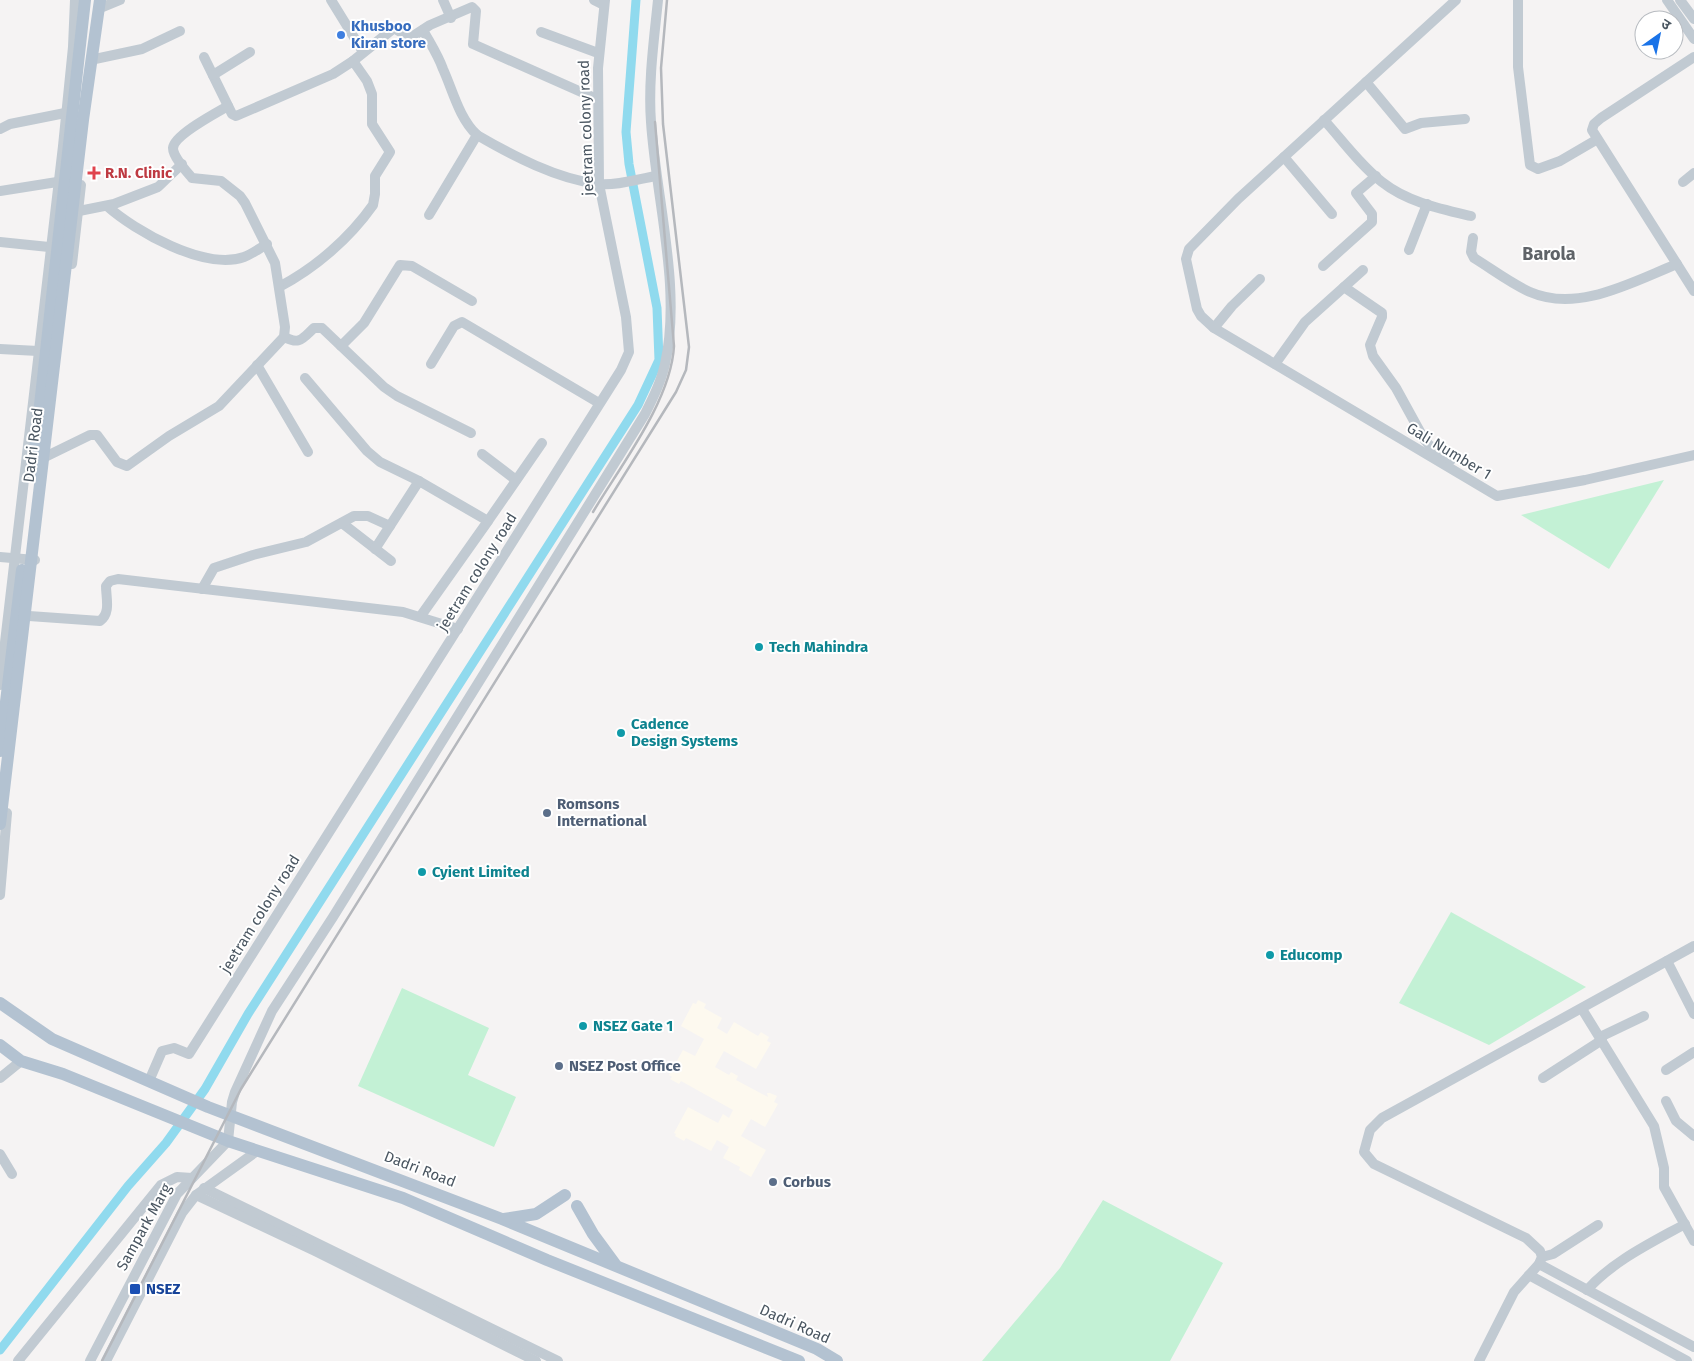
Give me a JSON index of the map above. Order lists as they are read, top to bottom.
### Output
{
  "streets": {
    "main road": ["Dadri Road"],
    "street": ["jeetram colony road", "Gali Number 1", "Sampark Marg"]
  },
  "crossings": [
    ["jeetram colony road", "Dadri Road"]
  ],
  "districts": ["Barola"],
  "places": {
    "other": [
      "Khusboo Kiran store",
      "Tech Mahindra",
      "Cadence Design Systems",
      "Romsons International",
      "Cyient Limited",
      "Educomp",
      "NSEZ Gate 1",
      "NSEZ Post Office",
      "Corbus"
    ],
    "health": ["R.N. Clinic"],
    "transit": ["NSEZ"]
  },
  "north": "top right"
}
